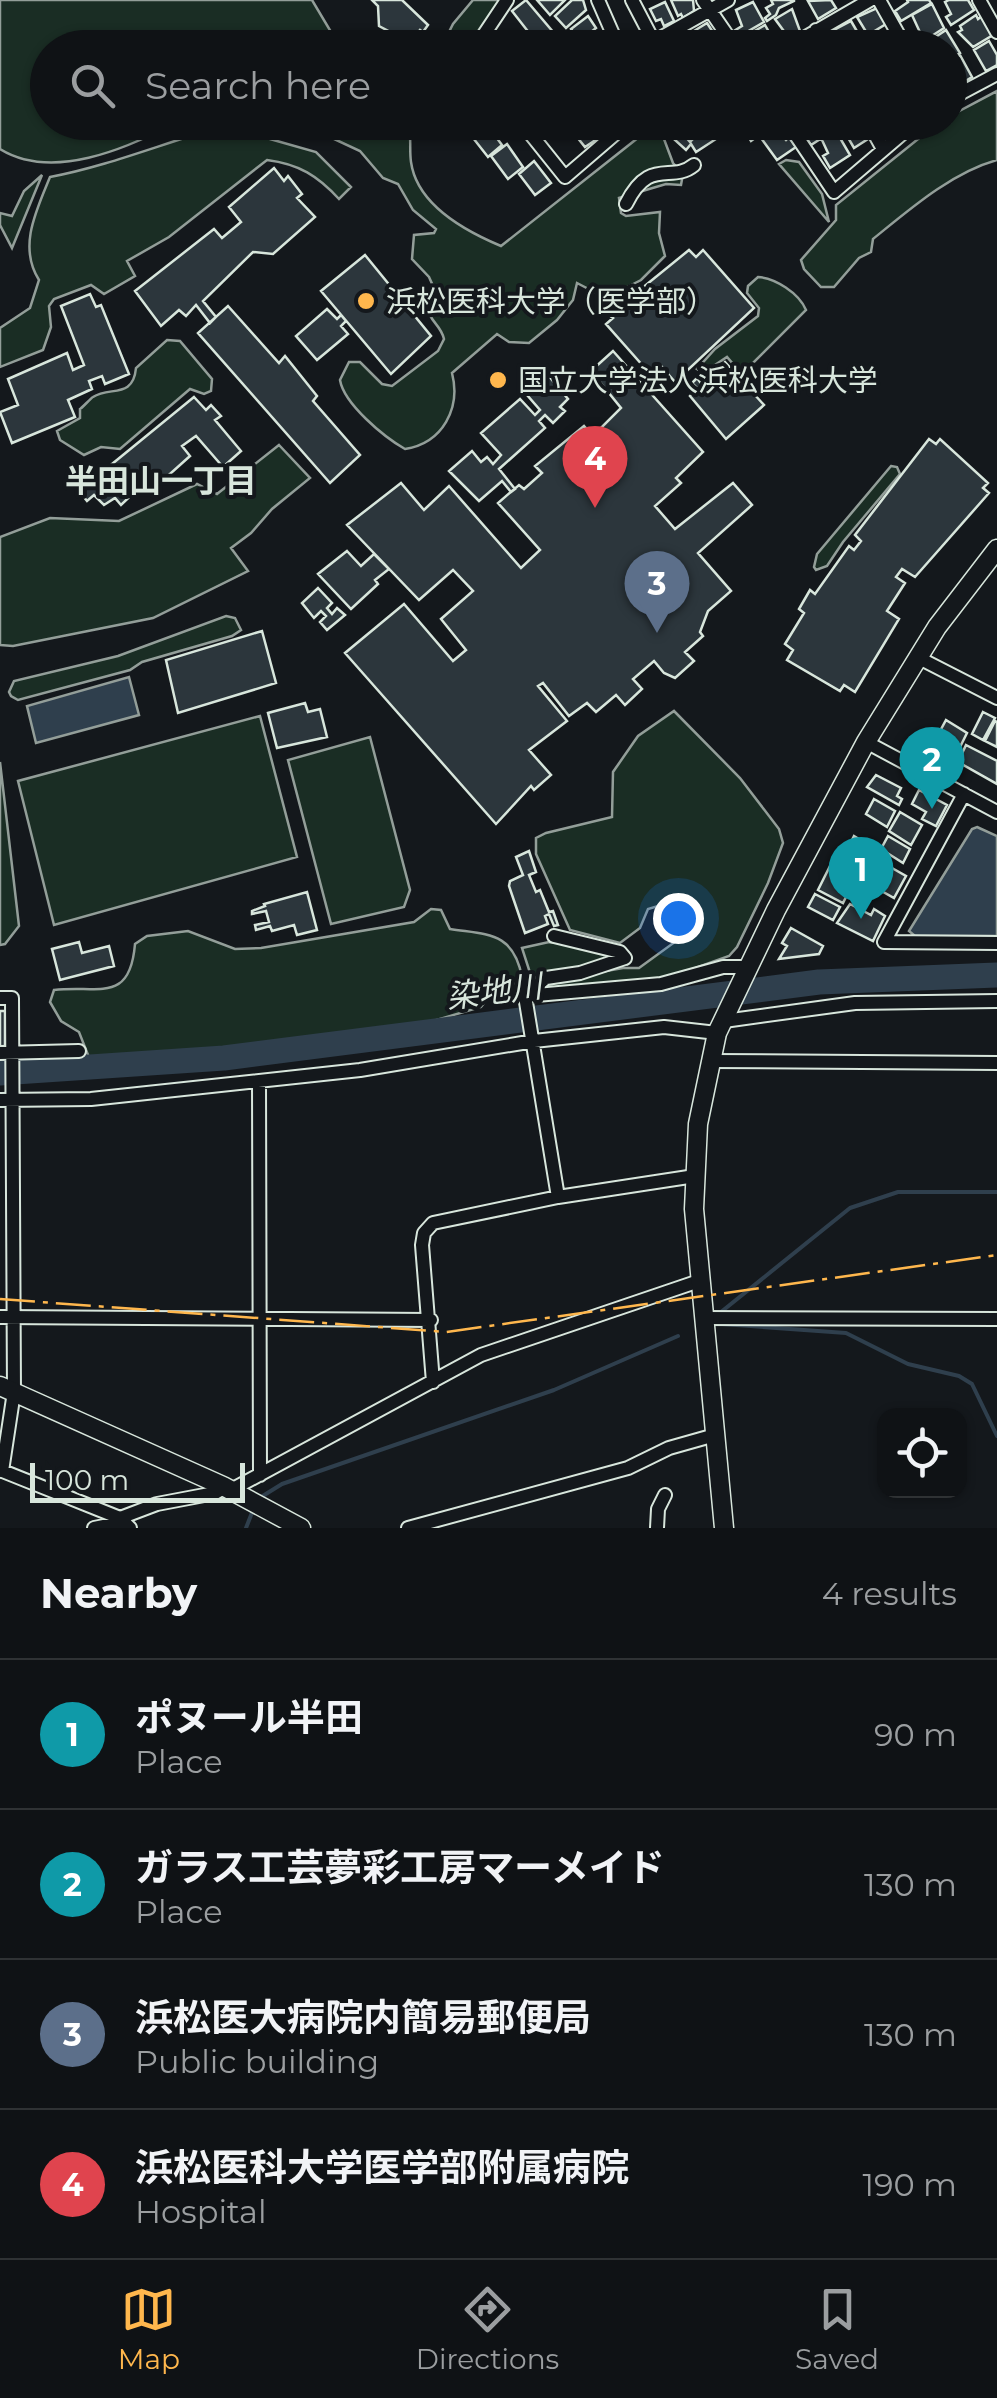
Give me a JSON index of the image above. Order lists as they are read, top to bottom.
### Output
{
  "districts": ["半田山一丁目"],
  "water": ["染地川"],
  "places": ["浜松医科大学（医学部）", "国立大学法人浜松医科大学"],
  "scale_bar": "100 m",
  "page": {
    "search": "Search here",
    "pins": [
      "4",
      "3",
      "2",
      "1"
    ],
    "scale": "100 m",
    "heading": ["Nearby", "4 results"],
    "list": [
      {
        "mark": "1",
        "name": "ポヌール半田",
        "note": "Place",
        "value": "90 m"
      },
      {
        "mark": "2",
        "name": "ガラス工芸夢彩工房マーメイド",
        "note": "Place",
        "value": "130 m"
      },
      {
        "mark": "3",
        "name": "浜松医大病院内簡易郵便局",
        "note": "Public building",
        "value": "130 m"
      },
      {
        "mark": "4",
        "name": "浜松医科大学医学部附属病院",
        "note": "Hospital",
        "value": "190 m"
      }
    ],
    "nav": ["Map", "Directions", "Saved"]
  }
}
